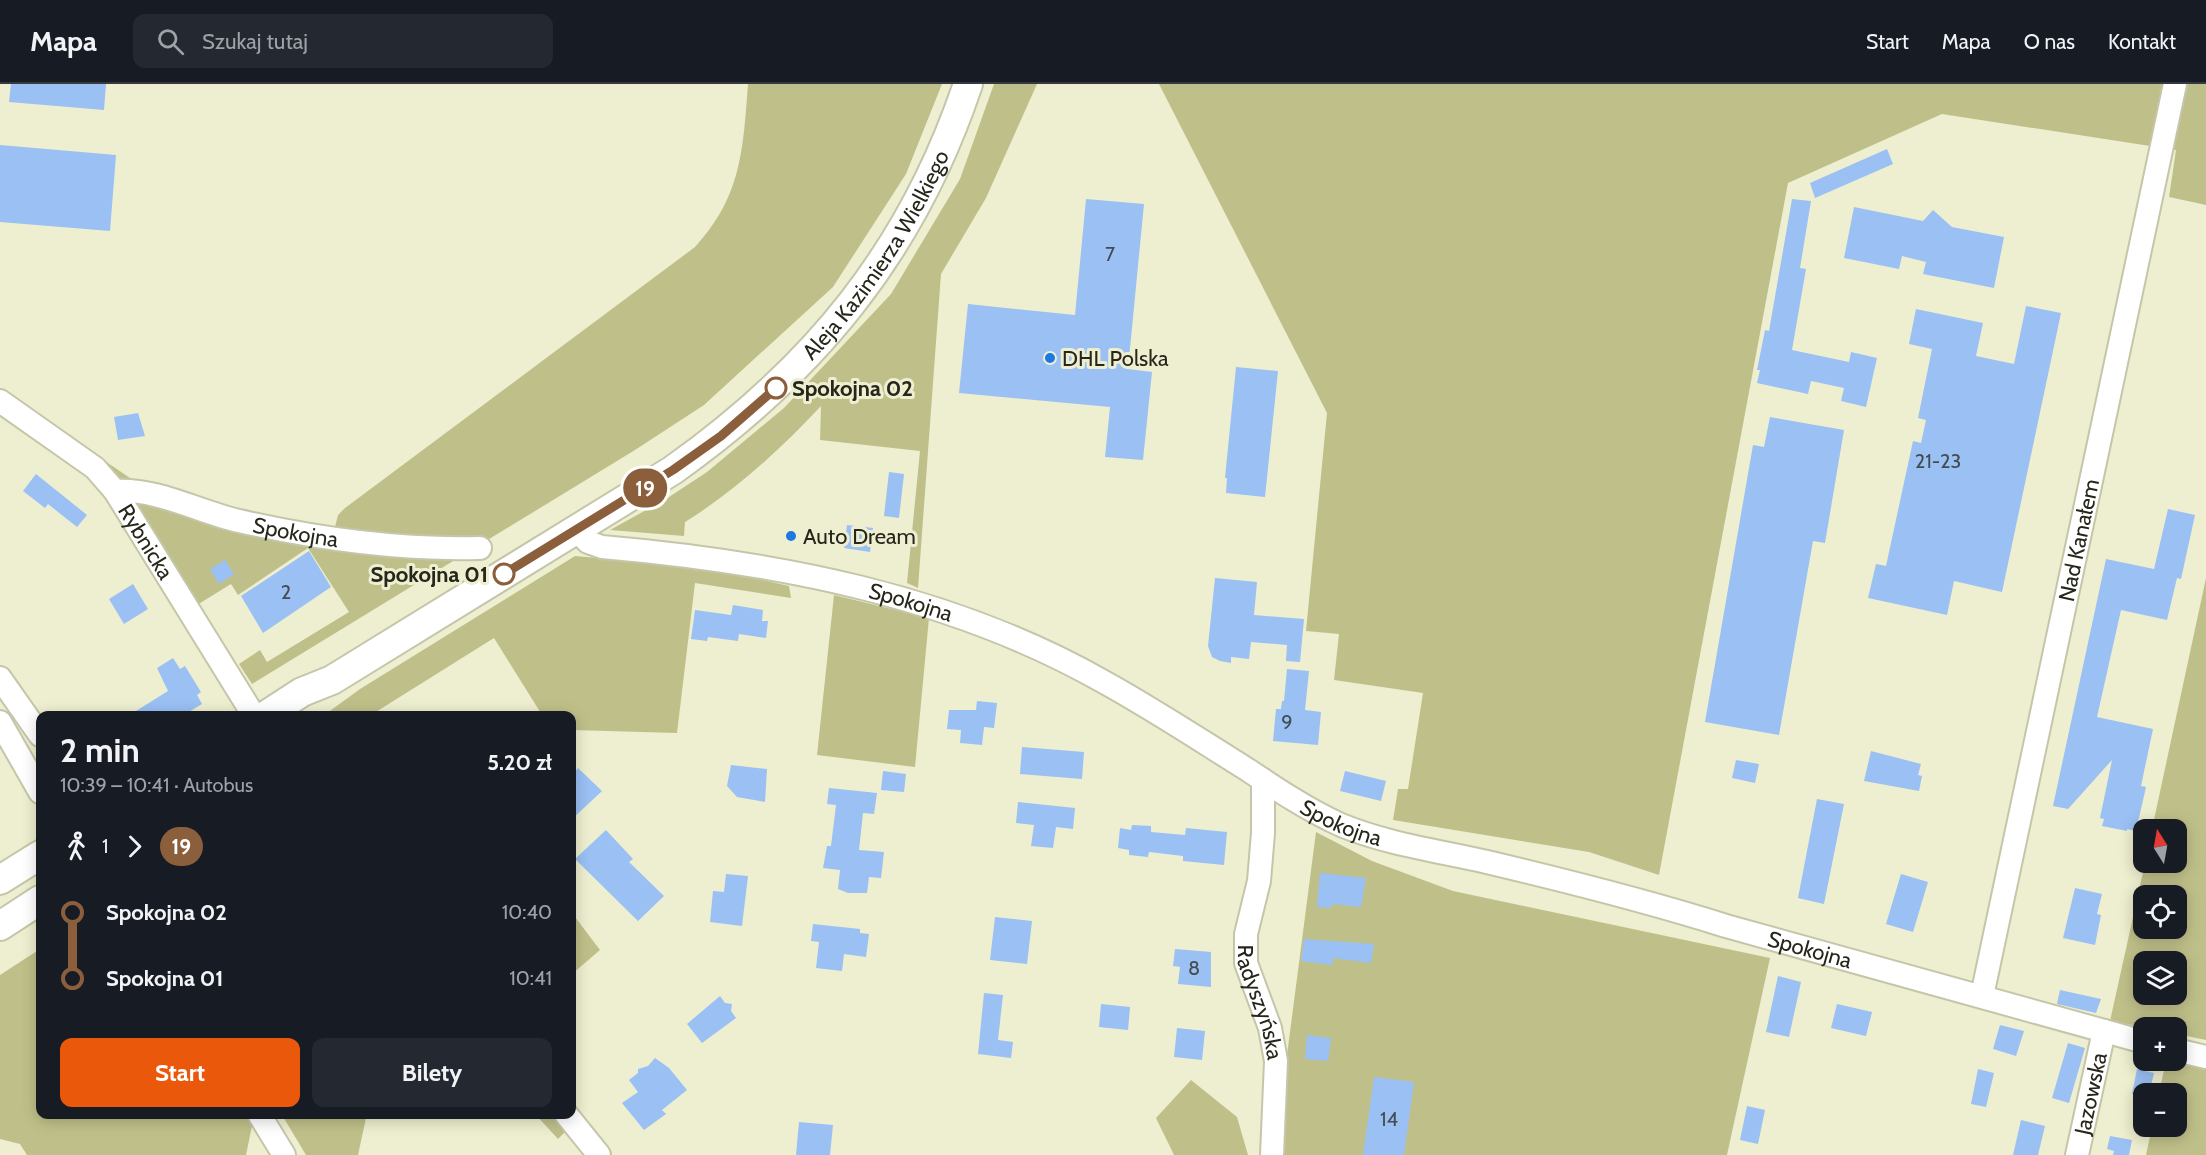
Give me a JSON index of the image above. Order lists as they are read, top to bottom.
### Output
{
  "streets": {
    "main road": ["Aleja Kazimierza Wielkiego"],
    "street": [
      "Spokojna",
      "Nad Kanałem",
      "Rybnicka",
      "Radyszyńska",
      "Jazowska"
    ]
  },
  "crossings": [
    ["Aleja Kazimierza Wielkiego", "Spokojna"],
    ["Spokojna", "Nad Kanałem"],
    ["Spokojna", "Rybnicka"],
    ["Spokojna", "Radyszyńska"],
    ["Spokojna", "Jazowska"]
  ],
  "places": [
    "DHL Polska",
    "Spokojna 02",
    "Auto Dream",
    "Spokojna 01"
  ],
  "lines": ["bus line 19"],
  "house_numbers": [
    "7",
    "21-23",
    "2",
    "9",
    "8",
    "14"
  ],
  "north": "top",
  "page": {
    "header": "Mapa",
    "search": "Szukaj tutaj",
    "nav": [
      "Start",
      "Mapa",
      "O nas",
      "Kontakt"
    ],
    "on_map": "19",
    "heading": ["2 min", "10:39 – 10:41 · Autobus", "5.20 zł"],
    "legs": ["1", "19"],
    "map_buttons": ["+", "−"],
    "list": [
      {
        "name": "Spokojna 02",
        "value": "10:40"
      },
      {
        "name": "Spokojna 01",
        "value": "10:41"
      }
    ],
    "buttons": ["Start", "Bilety"]
  }
}
